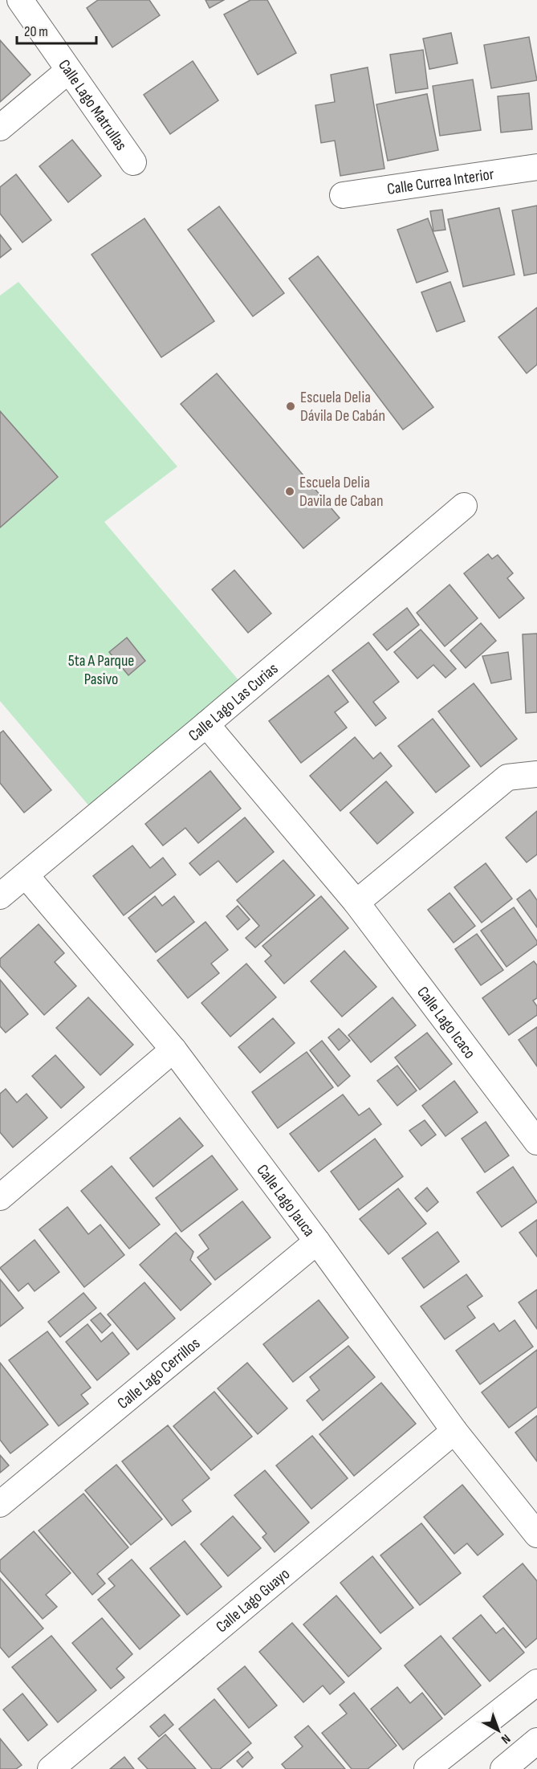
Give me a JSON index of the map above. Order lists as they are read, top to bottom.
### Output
{
  "streets": {
    "street": [
      "Calle Lago Matrullas",
      "Calle Currea Interior",
      "Calle Lago Las Curias",
      "Calle Lago Icaco",
      "Calle Lago Jauca",
      "Calle Lago Cerrillos",
      "Calle Lago Guayo"
    ]
  },
  "crossings": [
    ["Calle Lago Las Curias", "Calle Lago Icaco"],
    ["Calle Lago Las Curias", "Calle Lago Jauca"],
    ["Calle Lago Jauca", "Calle Lago Cerrillos"],
    ["Calle Lago Jauca", "Calle Lago Guayo"]
  ],
  "parks": ["5ta A Parque Pasivo"],
  "places": ["Escuela Delia Dávila De Cabán", "Escuela Delia Davila de Caban"],
  "scale_bar": "20 m",
  "north": "bottom right"
}
